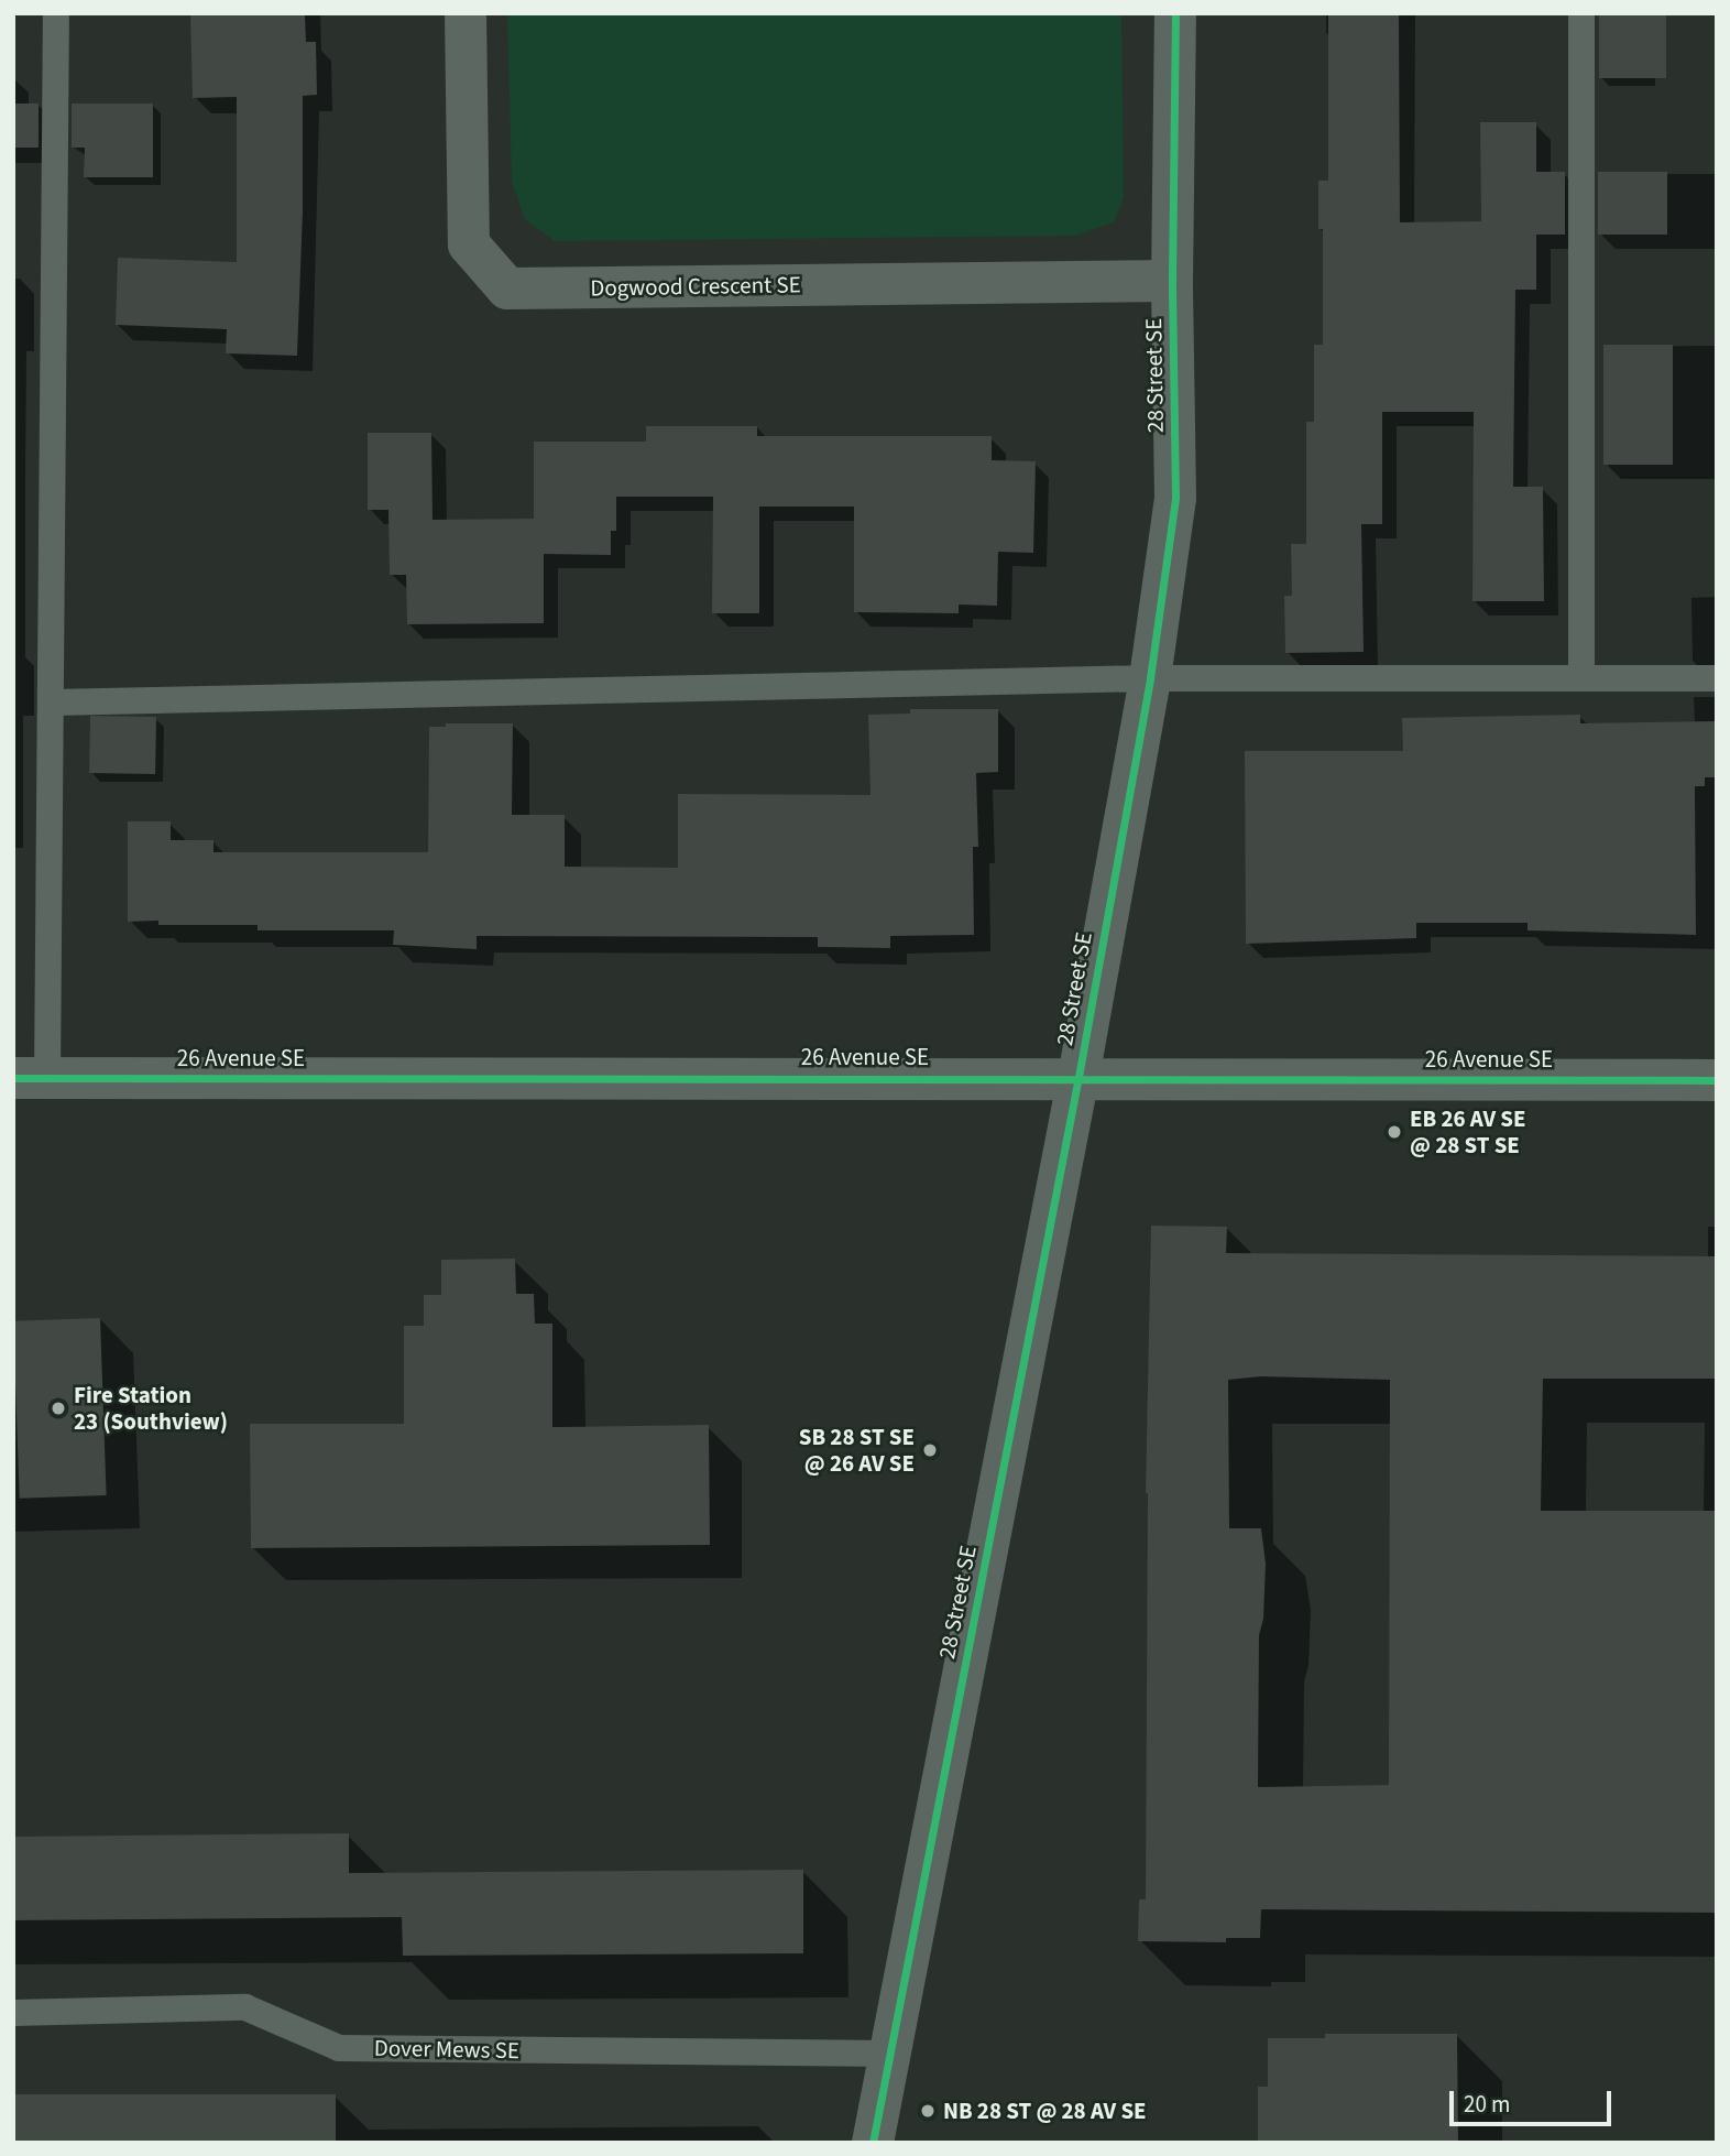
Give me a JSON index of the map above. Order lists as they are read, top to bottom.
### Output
{
  "streets": {
    "street": ["Dogwood Crescent SE", "28 Street SE", "26 Avenue SE"],
    "lane": ["Dover Mews SE"]
  },
  "crossings": [
    ["Dogwood Crescent SE", "28 Street SE"],
    ["28 Street SE", "26 Avenue SE"],
    ["28 Street SE", "Dover Mews SE"]
  ],
  "places": [
    "EB 26 AV SE @ 28 ST SE",
    "Fire Station 23 (Southview)",
    "SB 28 ST SE @ 26 AV SE",
    "NB 28 ST @ 28 AV SE"
  ],
  "scale_bar": "20 m"
}
